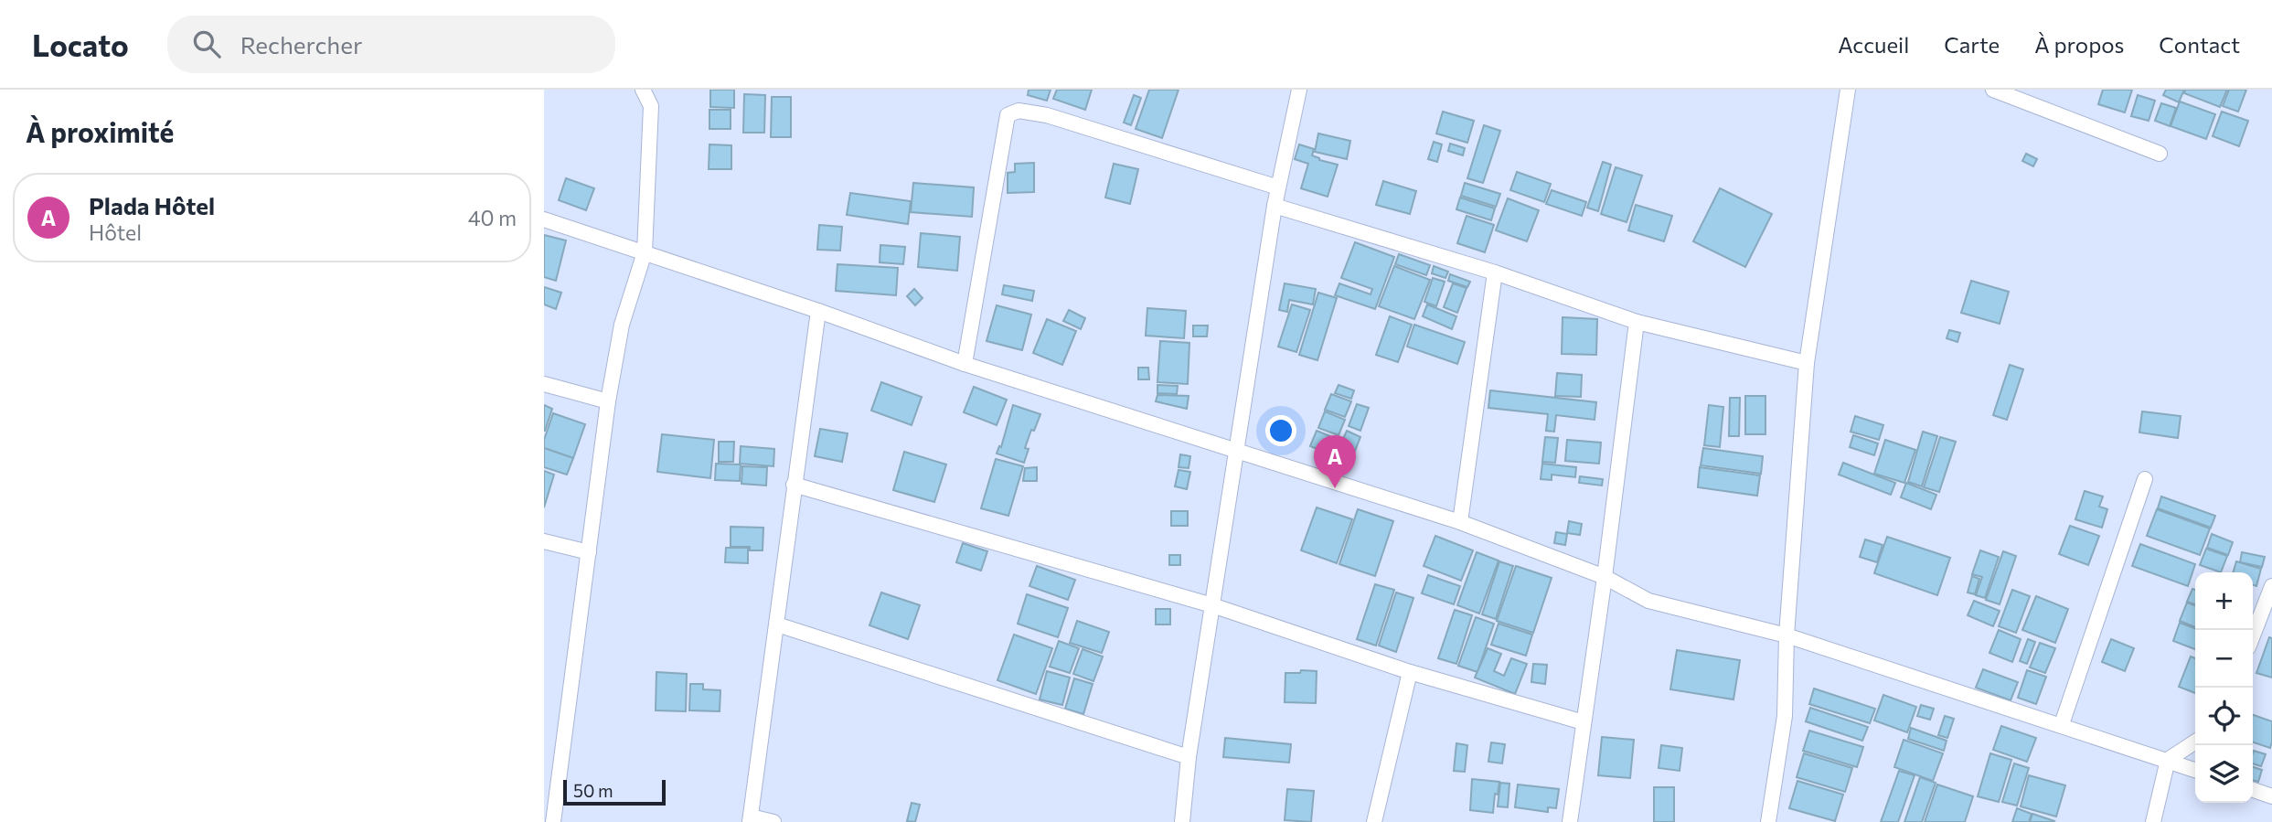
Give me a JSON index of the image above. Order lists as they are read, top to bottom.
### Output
{
  "scale_bar": "50 m",
  "page": {
    "header": "Locato",
    "search": "Rechercher",
    "nav": [
      "Accueil",
      "Carte",
      "À propos",
      "Contact"
    ],
    "heading": "À proximité",
    "list": [
      {
        "mark": "A",
        "name": "Plada Hôtel",
        "note": "Hôtel",
        "value": "40 m"
      }
    ],
    "pins": "A",
    "map_buttons": ["+", "−"],
    "scale": "50 m"
  }
}
